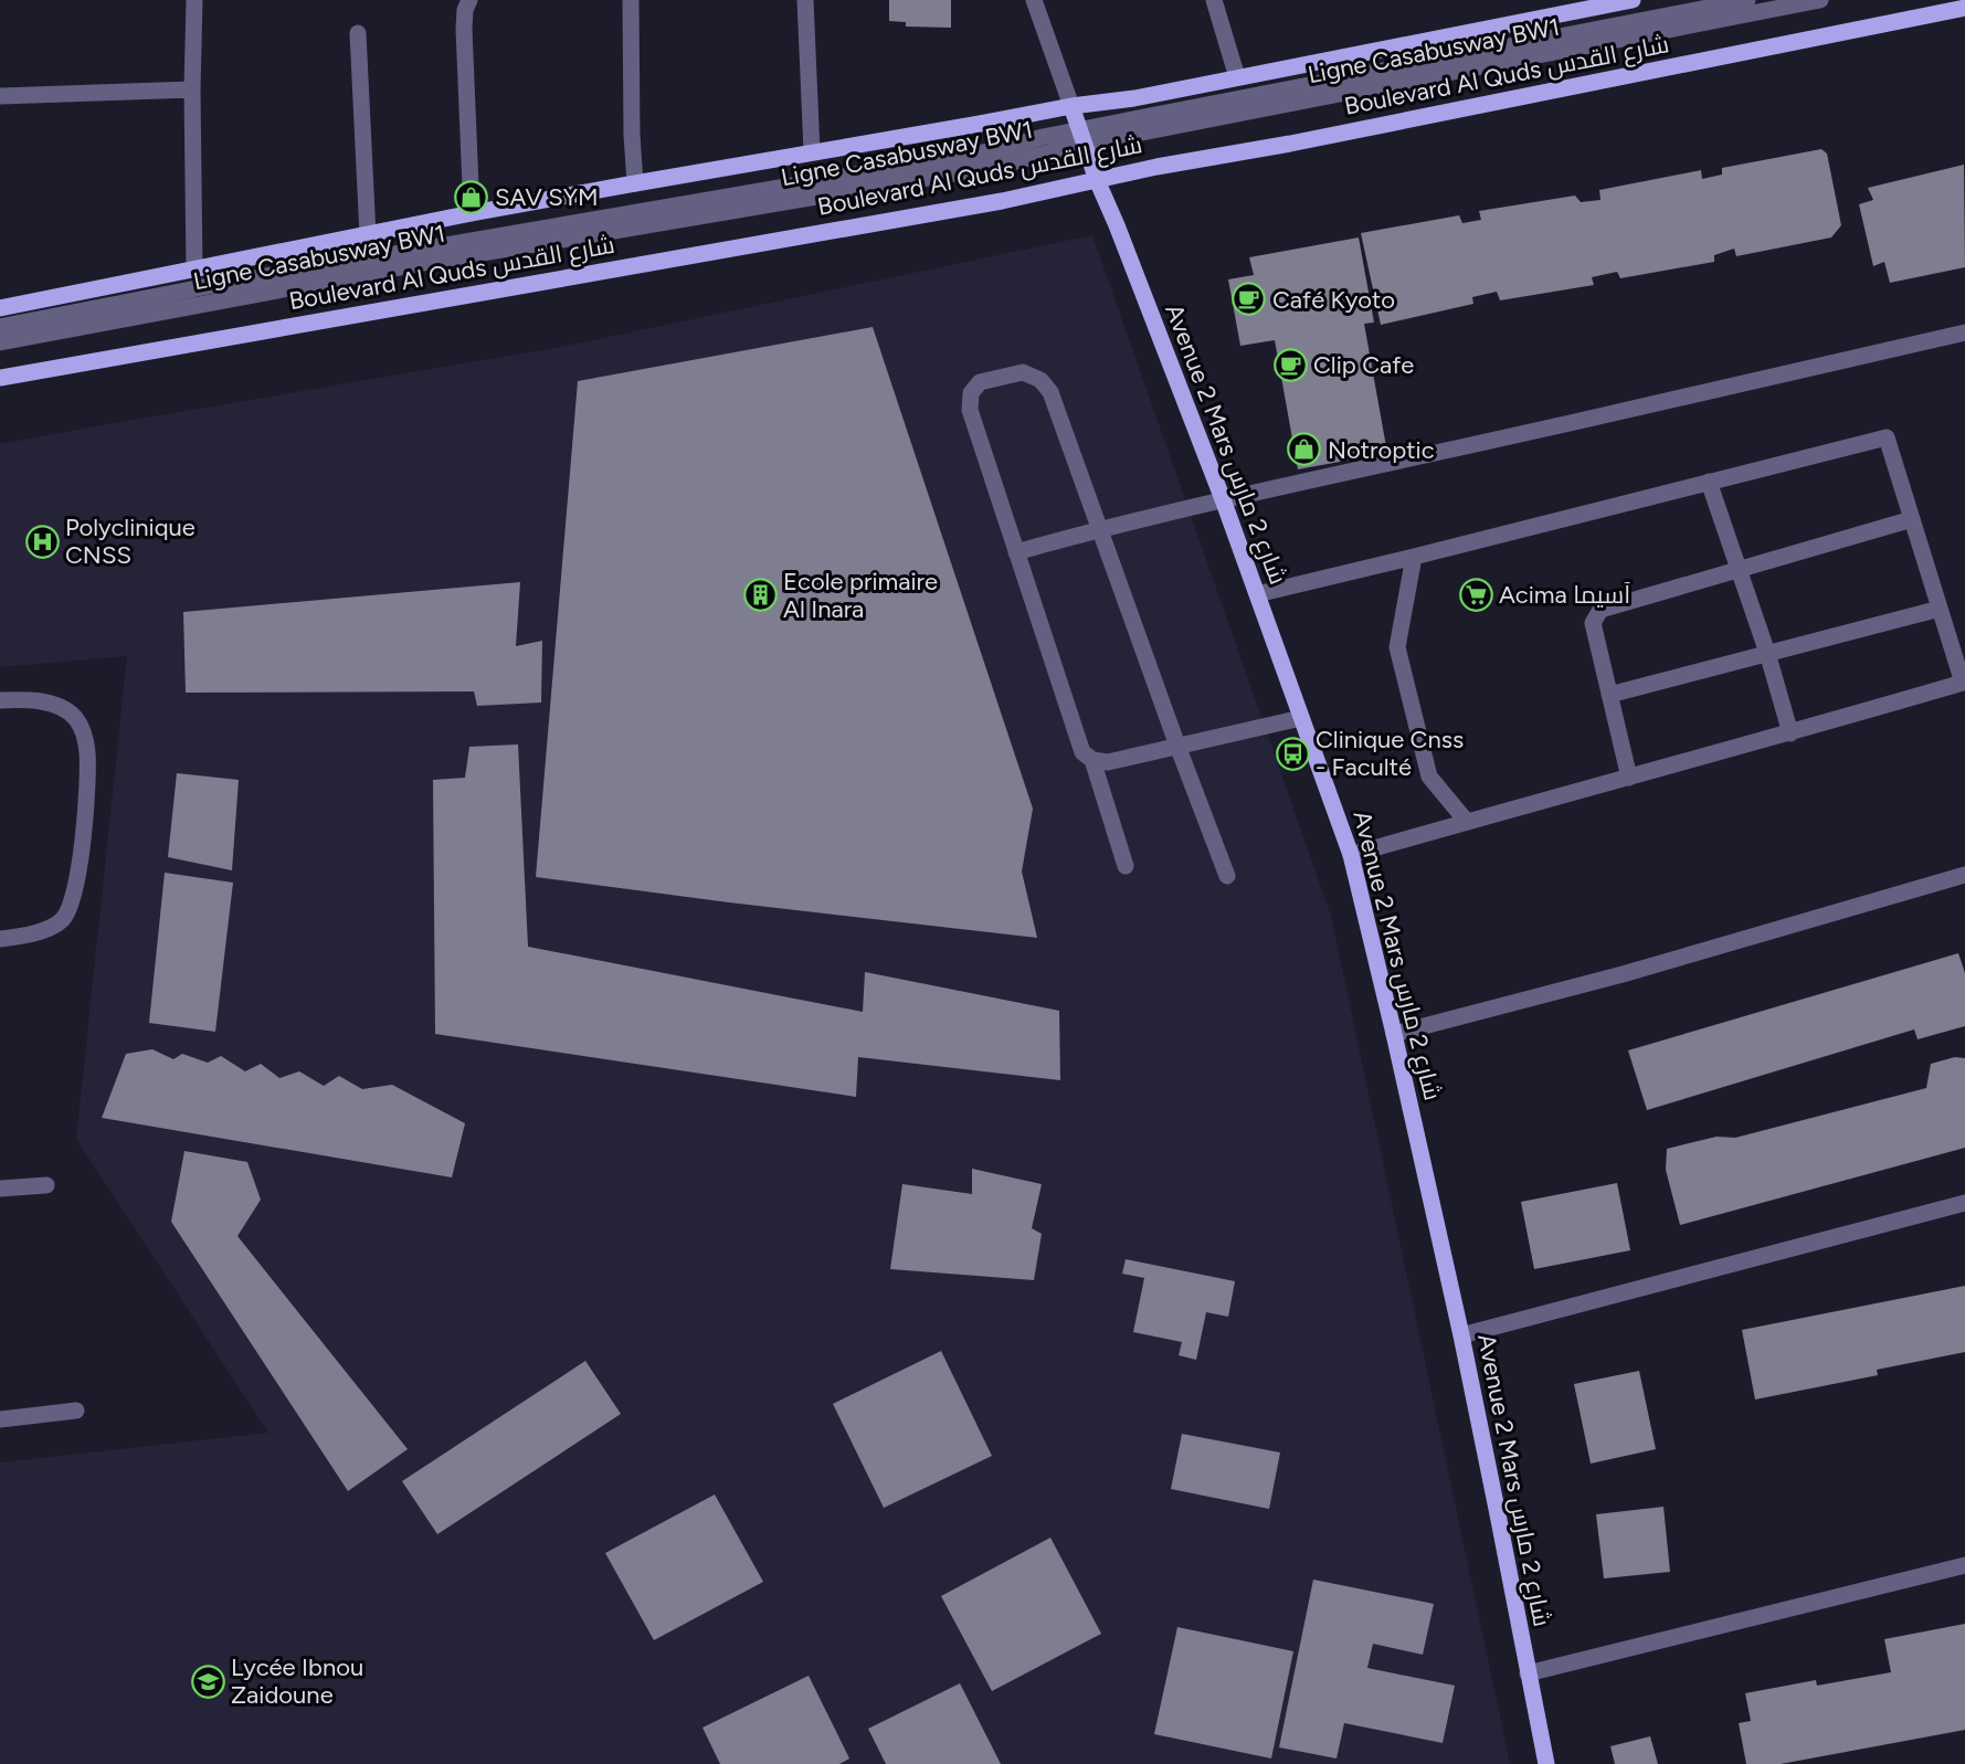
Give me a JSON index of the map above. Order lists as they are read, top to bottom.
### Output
{
  "streets": {
    "main road": ["Boulevard Al Quds شارع القدس", "Avenue 2 Mars شارع 2 مارس"],
    "street": ["Ligne Casabusway BW1"]
  },
  "crossings": [
    ["Ligne Casabusway BW1", "Avenue 2 Mars شارع 2 مارس"],
    ["Boulevard Al Quds شارع القدس", "Avenue 2 Mars شارع 2 مارس"]
  ],
  "places": {
    "shop": ["SAV SYM", "Notroptic"],
    "cafe": ["Café Kyoto", "Clip Cafe"],
    "hospital": ["Polyclinique CNSS"],
    "supermarket": ["Acima آسيما"],
    "building": ["Ecole primaire Al Inara"],
    "bus stop": ["Clinique Cnss - Faculté"],
    "school or university": ["Lycée Ibnou Zaidoune"]
  }
}
